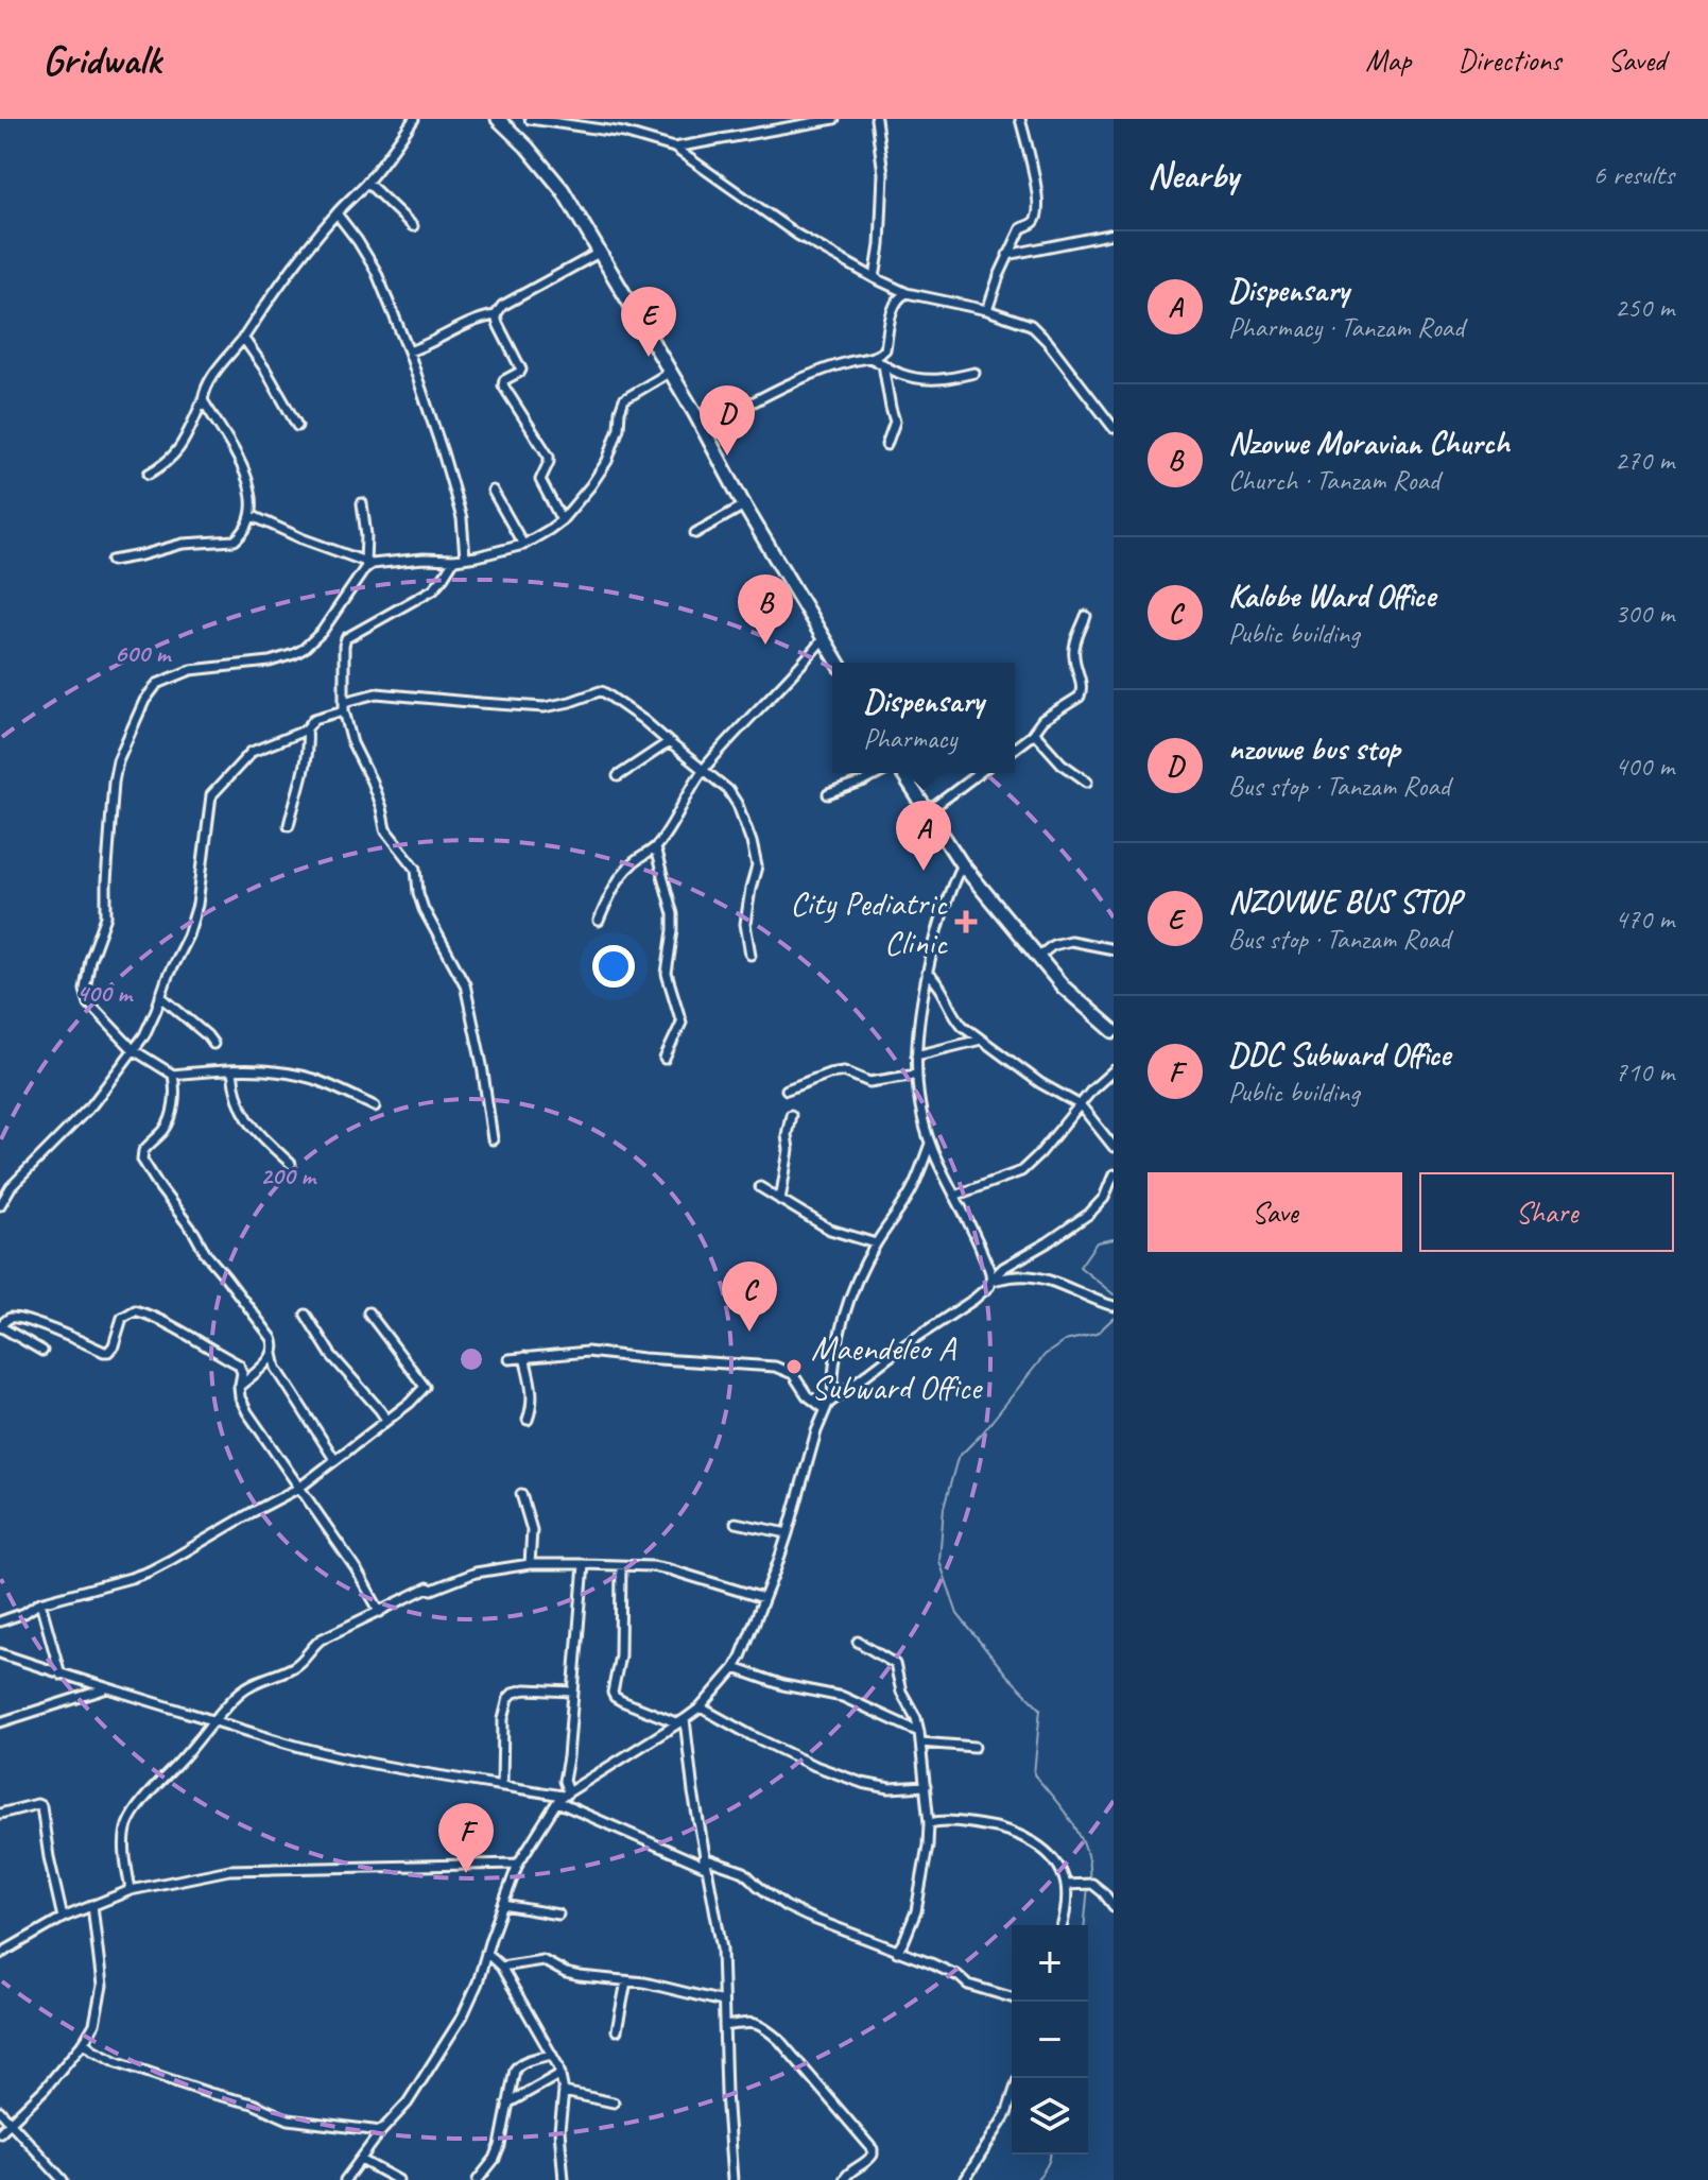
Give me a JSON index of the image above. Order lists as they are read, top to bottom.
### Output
{
  "places": {
    "health": ["City Pediatric Clinic"],
    "other": ["Maendeleo A Subward Office"]
  },
  "page": {
    "header": "Gridwalk",
    "nav": ["Map", "Directions", "Saved"],
    "heading": ["Nearby", "6 results"],
    "list": [
      {
        "mark": "A",
        "name": "Dispensary",
        "note": "Pharmacy · Tanzam Road",
        "value": "250 m"
      },
      {
        "mark": "B",
        "name": "Nzovwe Moravian Church",
        "note": "Church · Tanzam Road",
        "value": "270 m"
      },
      {
        "mark": "C",
        "name": "Kalobe Ward Office",
        "note": "Public building",
        "value": "300 m"
      },
      {
        "mark": "D",
        "name": "nzovwe bus stop",
        "note": "Bus stop · Tanzam Road",
        "value": "400 m"
      },
      {
        "mark": "E",
        "name": "NZOVWE BUS STOP",
        "note": "Bus stop · Tanzam Road",
        "value": "470 m"
      },
      {
        "mark": "F",
        "name": "DDC Subward Office",
        "note": "Public building",
        "value": "710 m"
      }
    ],
    "pins": [
      "E",
      "D",
      "B",
      "A",
      "C",
      "F"
    ],
    "popup": ["Dispensary", "Pharmacy"],
    "buttons": ["Save", "Share"],
    "map_buttons": ["+", "−"]
  },
  "rings": ["600 m", "400 m", "200 m"]
}
